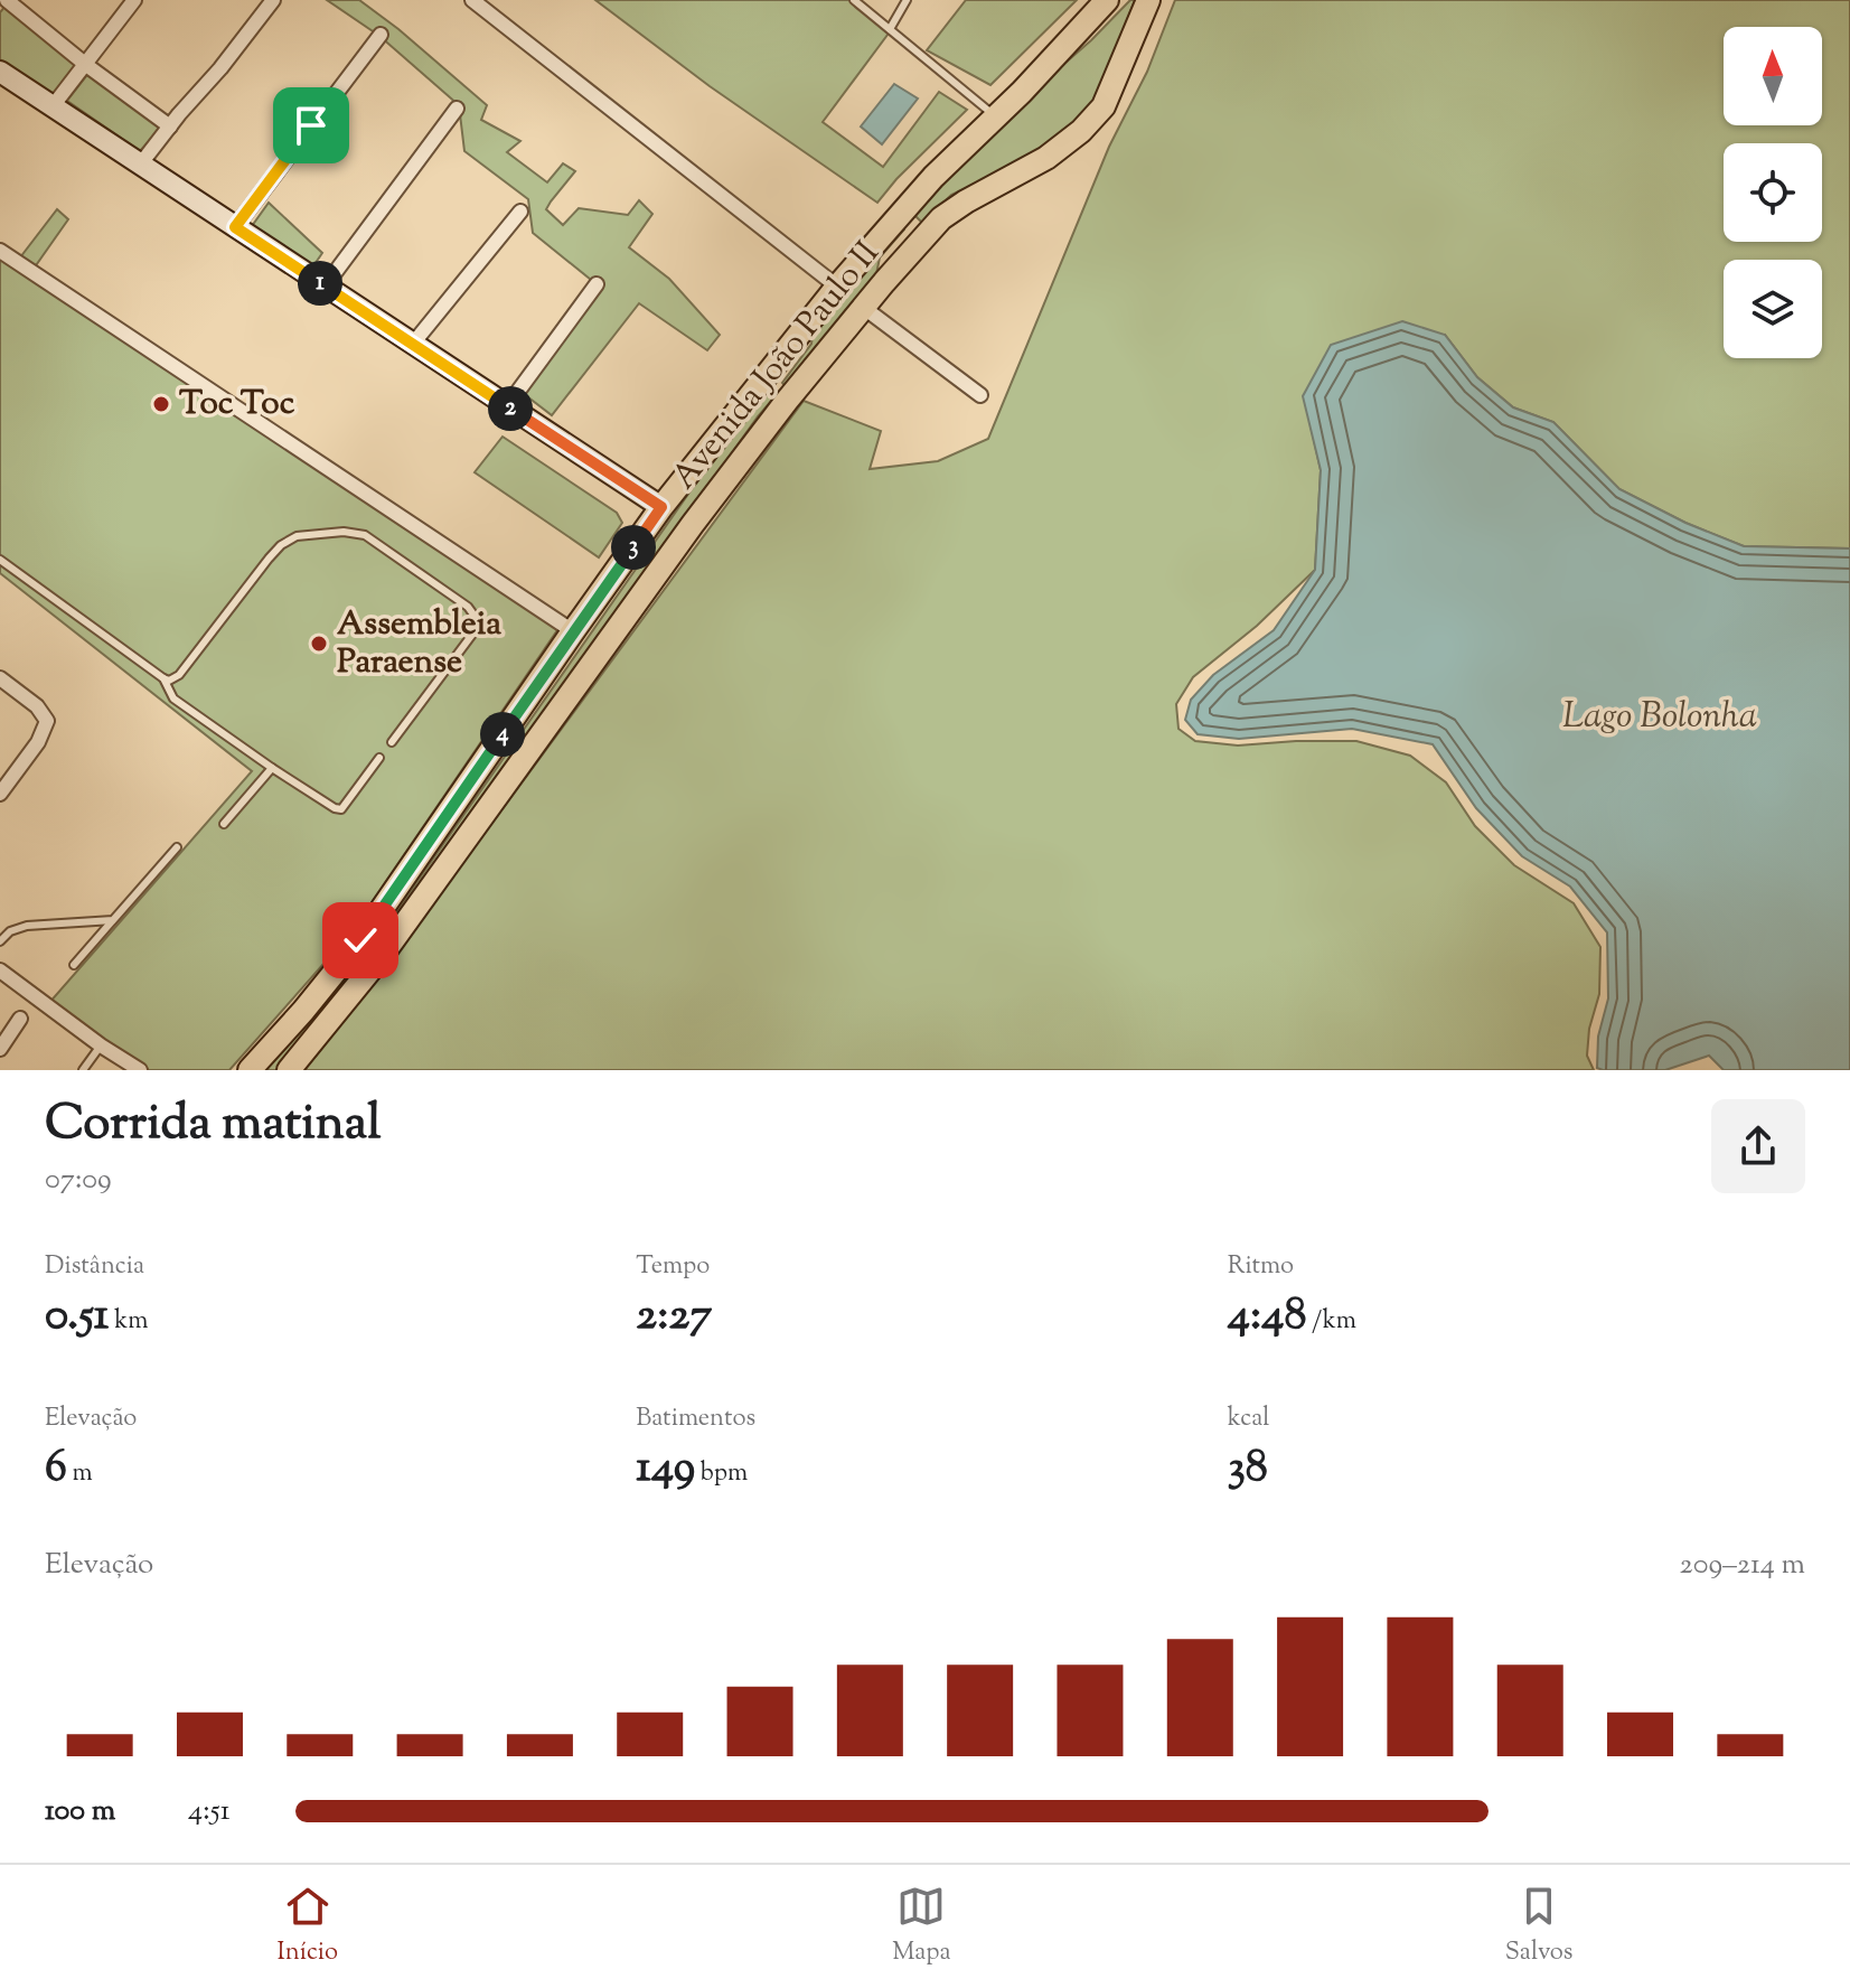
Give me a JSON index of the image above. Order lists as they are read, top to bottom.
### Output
{
  "streets": {
    "main road": ["Avenida João Paulo II"]
  },
  "water": ["Lago Bolonha"],
  "places": ["Toc Toc", "Assembleia Paraense"],
  "north": "top",
  "page": {
    "pins": [
      "1",
      "2",
      "3",
      "4"
    ],
    "heading": ["Corrida matinal", "07:09"],
    "stats": [
      ["Distância", "0.51 km"],
      ["Tempo", "2:27"],
      ["Ritmo", "4:48 /km"],
      ["Elevação", "6 m"],
      ["Batimentos", "149 bpm"],
      ["kcal", "38"]
    ],
    "chart": ["Elevação", "209–214 m"],
    "list": [
      {
        "name": "100 m",
        "note": "4:51"
      }
    ],
    "tabs": ["Início", "Mapa", "Salvos"]
  }
}
